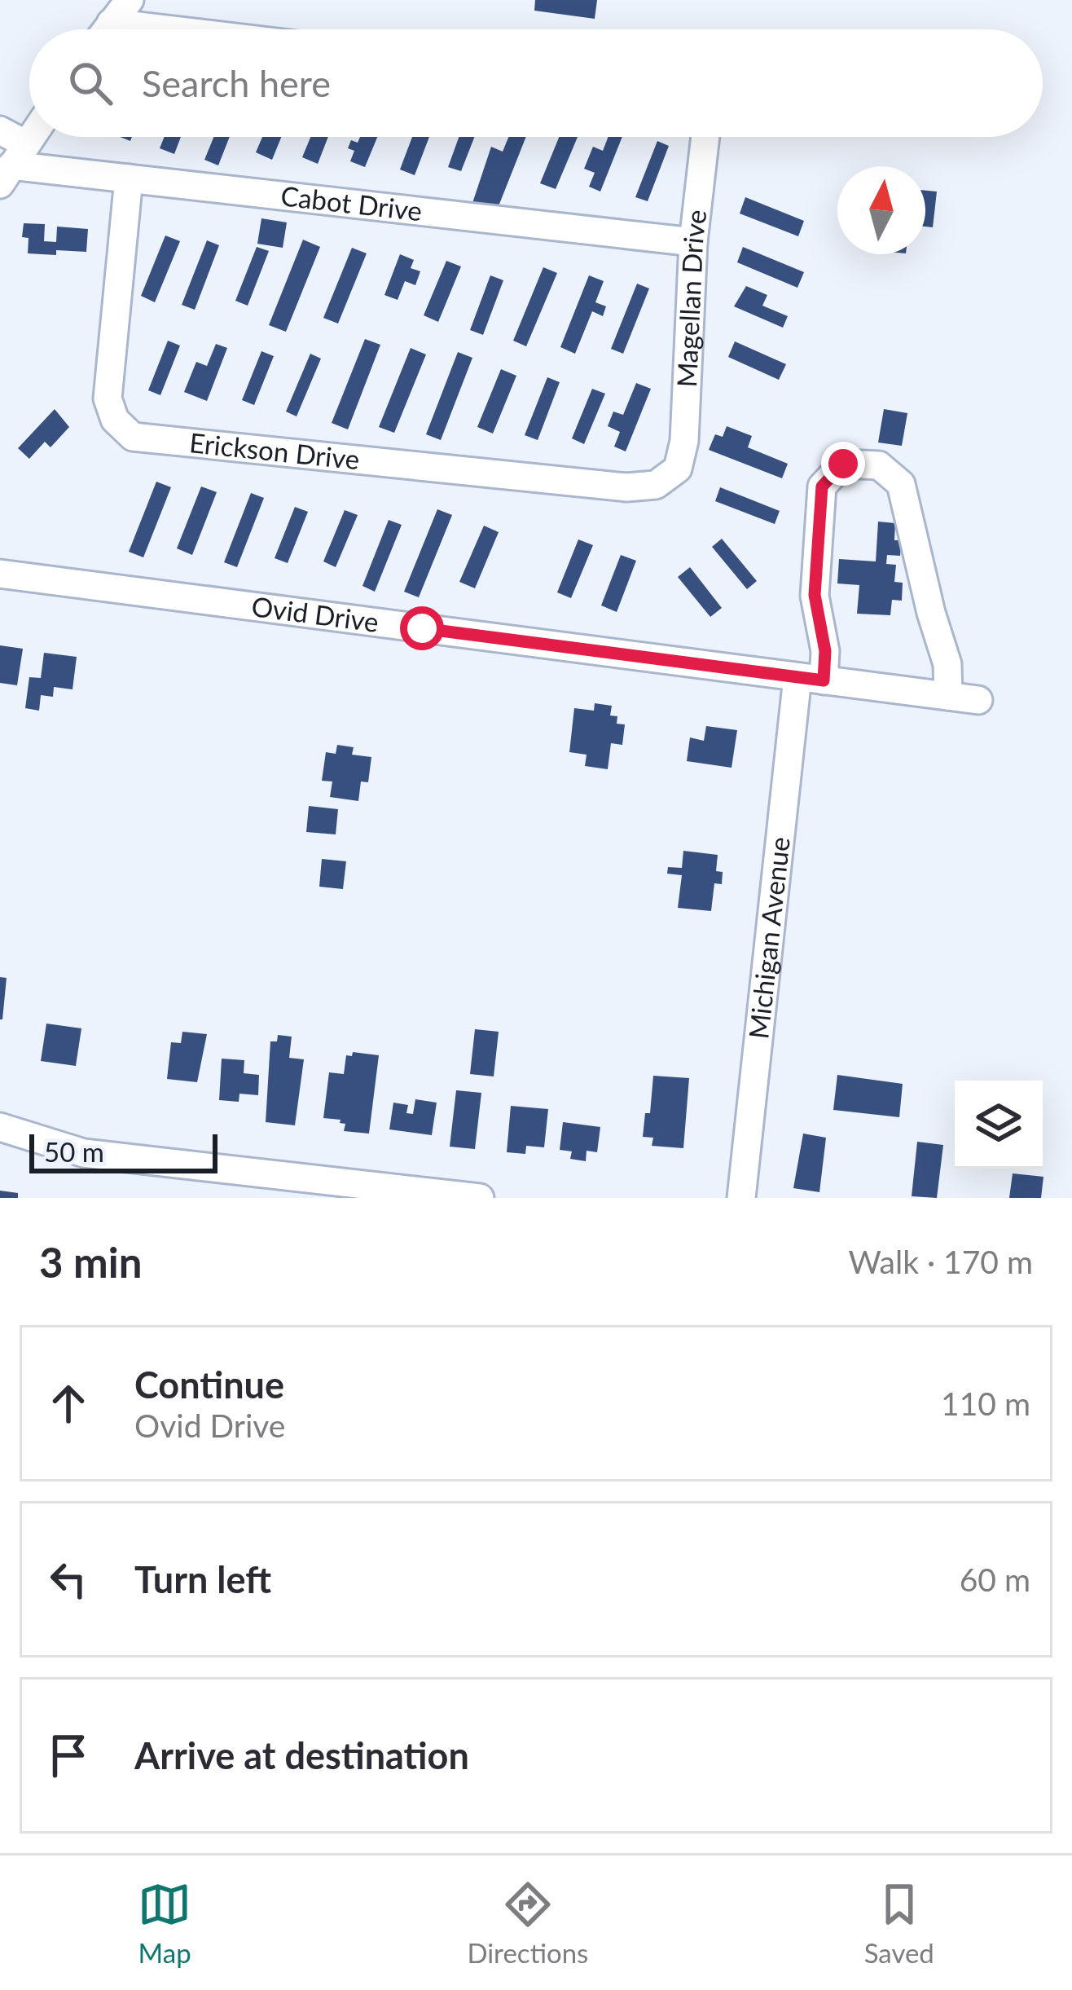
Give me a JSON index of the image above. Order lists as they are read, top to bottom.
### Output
{
  "streets": {
    "street": [
      "Cabot Drive",
      "Magellan Drive",
      "Erickson Drive",
      "Ovid Drive",
      "Michigan Avenue"
    ]
  },
  "crossings": [
    ["Cabot Drive", "Magellan Drive"],
    ["Cabot Drive", "Erickson Drive"],
    ["Magellan Drive", "Erickson Drive"],
    ["Ovid Drive", "Michigan Avenue"]
  ],
  "scale_bar": "50 m",
  "north": "top",
  "page": {
    "search": "Search here",
    "scale": "50 m",
    "heading": ["3 min", "Walk · 170 m"],
    "list": [
      ["Continue", "Ovid Drive", "110 m"],
      ["Turn left", "60 m"],
      "Arrive at destination"
    ],
    "nav": ["Map", "Directions", "Saved"]
  }
}
